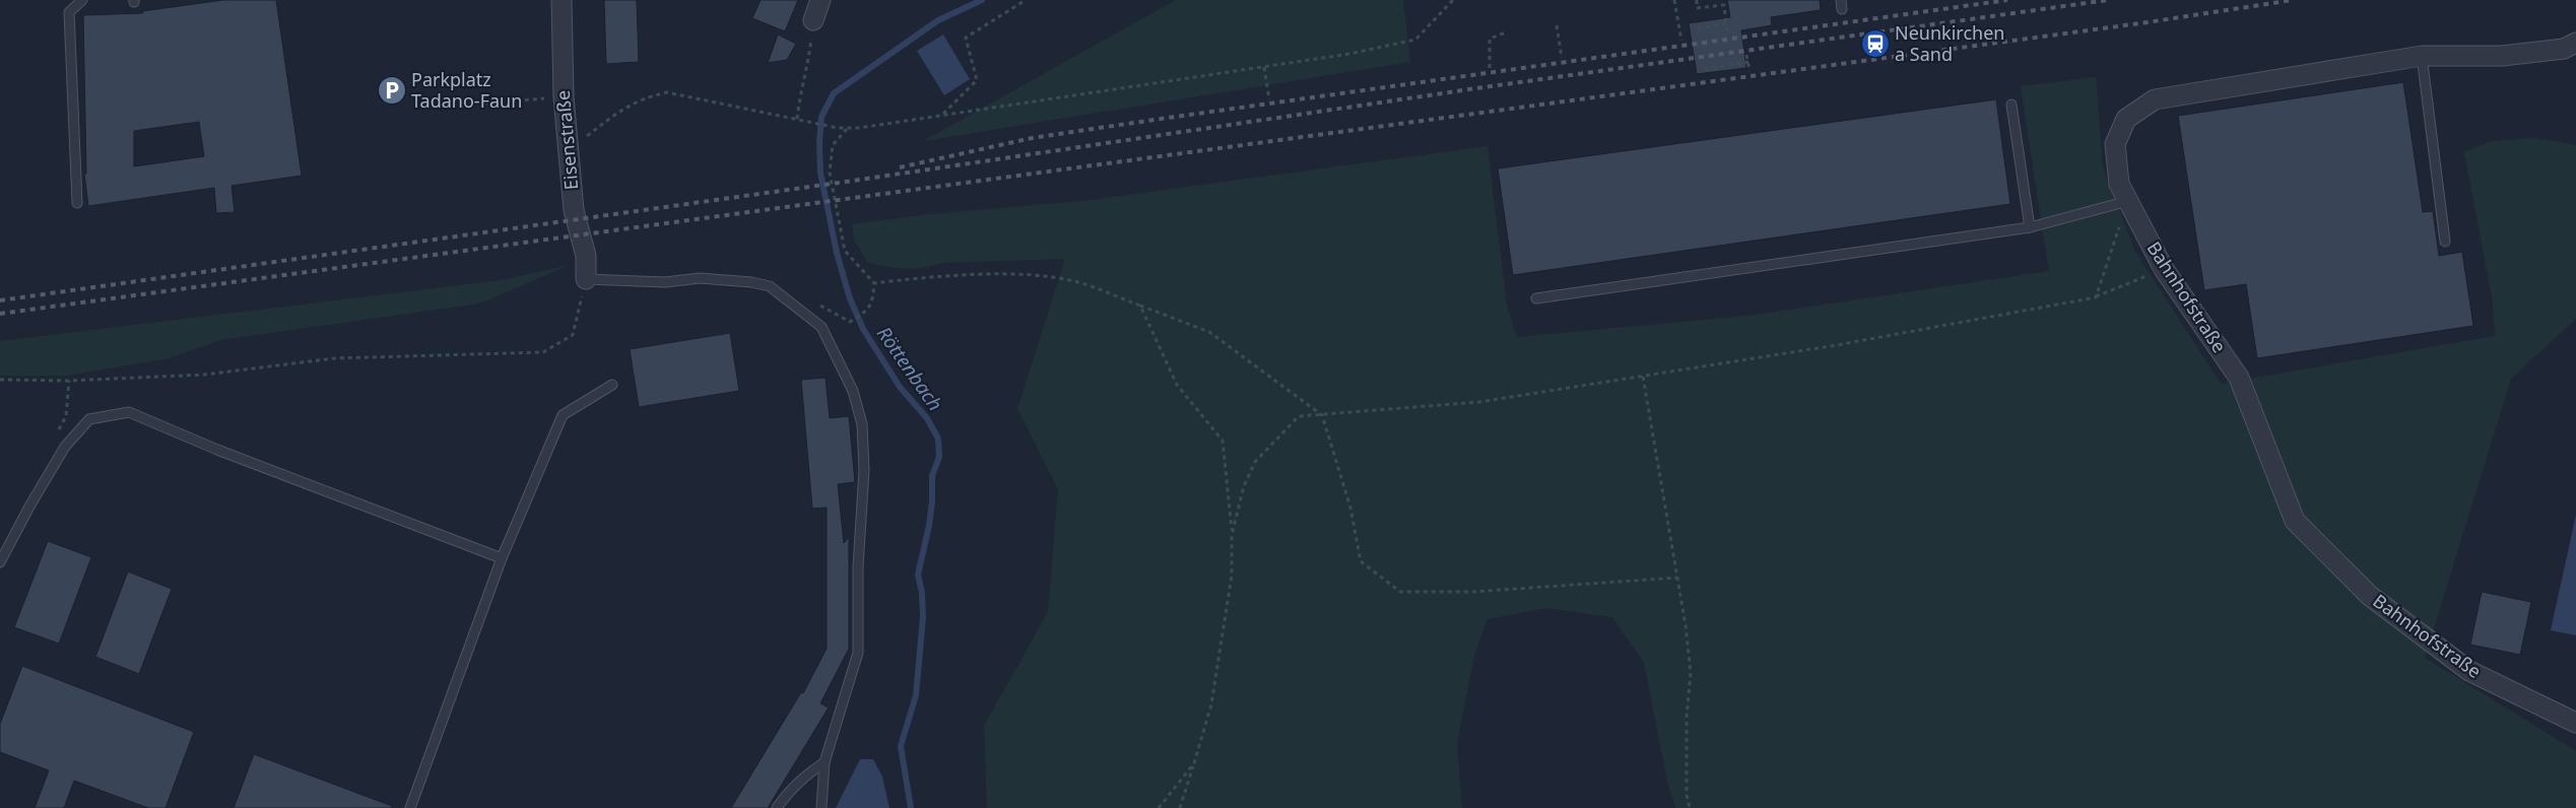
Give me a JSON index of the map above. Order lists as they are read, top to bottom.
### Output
{
  "streets": {
    "street": ["Eisenstraße", "Bahnhofstraße"]
  },
  "water": ["Röttenbach"],
  "places": {
    "station": ["Neunkirchen a Sand"],
    "parking": ["Parkplatz Tadano-Faun"]
  }
}
